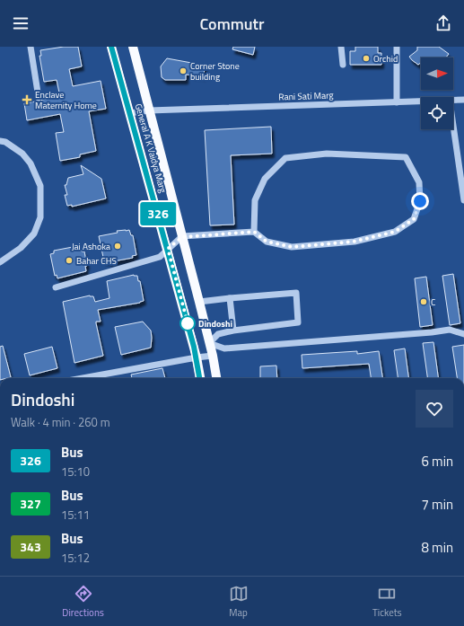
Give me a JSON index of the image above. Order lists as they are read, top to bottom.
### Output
{
  "streets": {
    "main road": ["General A K Vaidya Marg"],
    "street": ["Rani Sati Marg"]
  },
  "crossings": [
    ["Rani Sati Marg", "General A K Vaidya Marg"]
  ],
  "places": {
    "other": [
      "Orchid",
      "Corner Stone building",
      "Jai Ashoka",
      "Bahar CHS",
      "C",
      "Dindoshi"
    ],
    "health": ["Enclave Maternity Home"]
  },
  "lines": ["bus line 326"],
  "north": "right",
  "page": {
    "header": "Commutr",
    "on_map": "326",
    "heading": ["Dindoshi", "Walk · 4 min · 260 m"],
    "list": [
      {
        "mark": "326",
        "name": "Bus",
        "note": "15:10",
        "value": "6 min"
      },
      {
        "mark": "327",
        "name": "Bus",
        "note": "15:11",
        "value": "7 min"
      },
      {
        "mark": "343",
        "name": "Bus",
        "note": "15:12",
        "value": "8 min"
      }
    ],
    "tabs": ["Directions", "Map", "Tickets"]
  }
}
